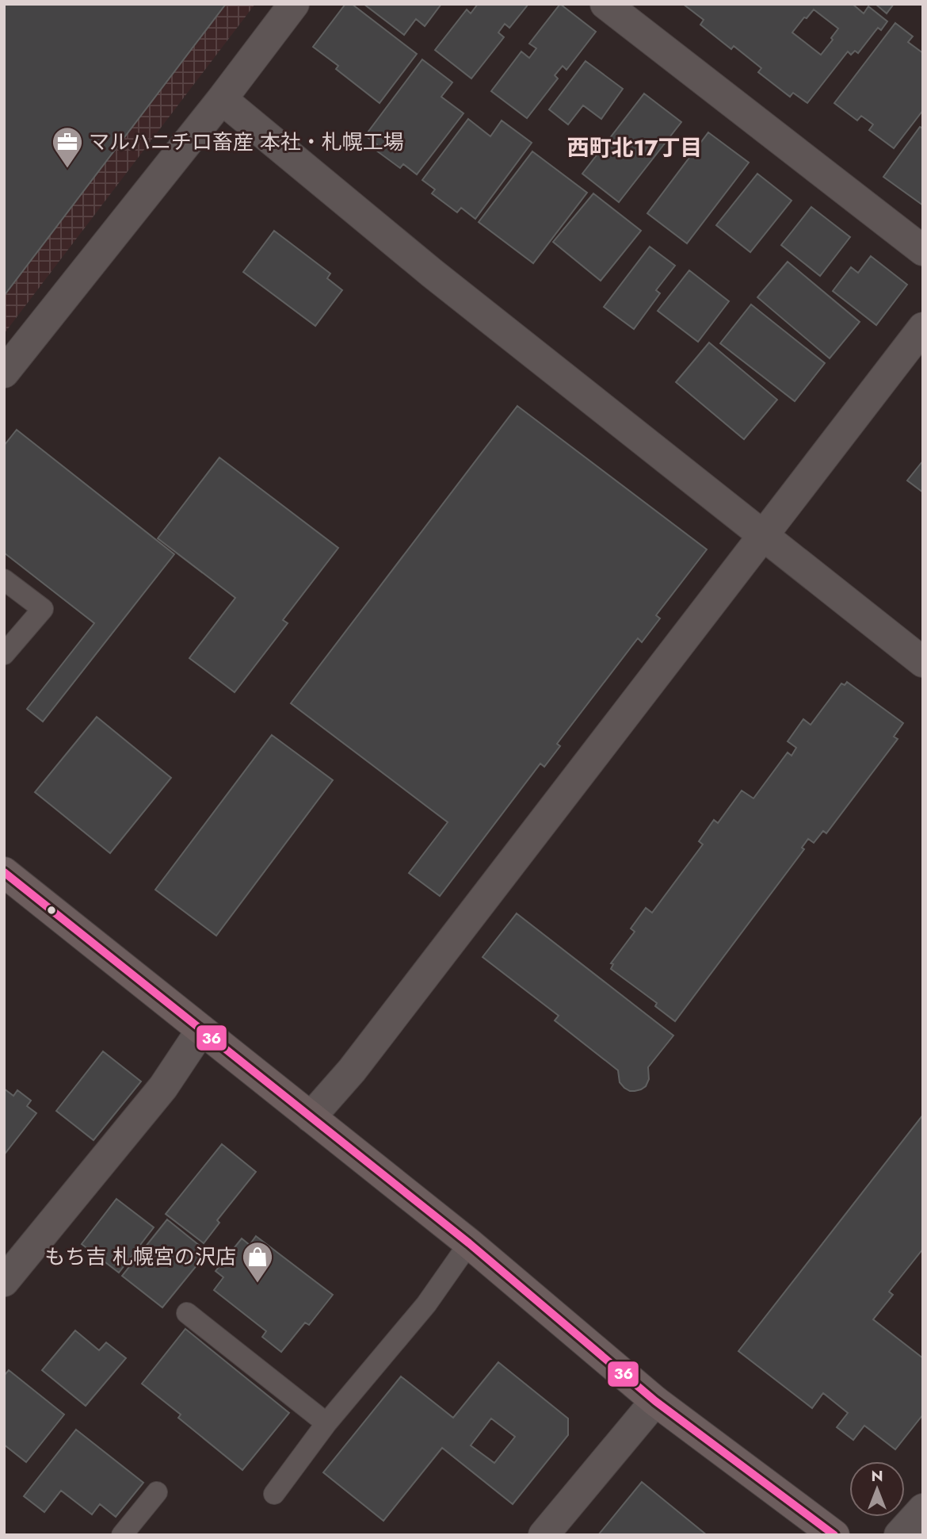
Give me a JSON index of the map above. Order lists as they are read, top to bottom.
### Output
{
  "districts": ["西町北17丁目"],
  "places": {
    "office": ["マルハニチロ畜産 本社・札幌工場"],
    "shop": ["もち吉 札幌宮の沢店"]
  },
  "lines": ["transit line 36"],
  "north": "top"
}
